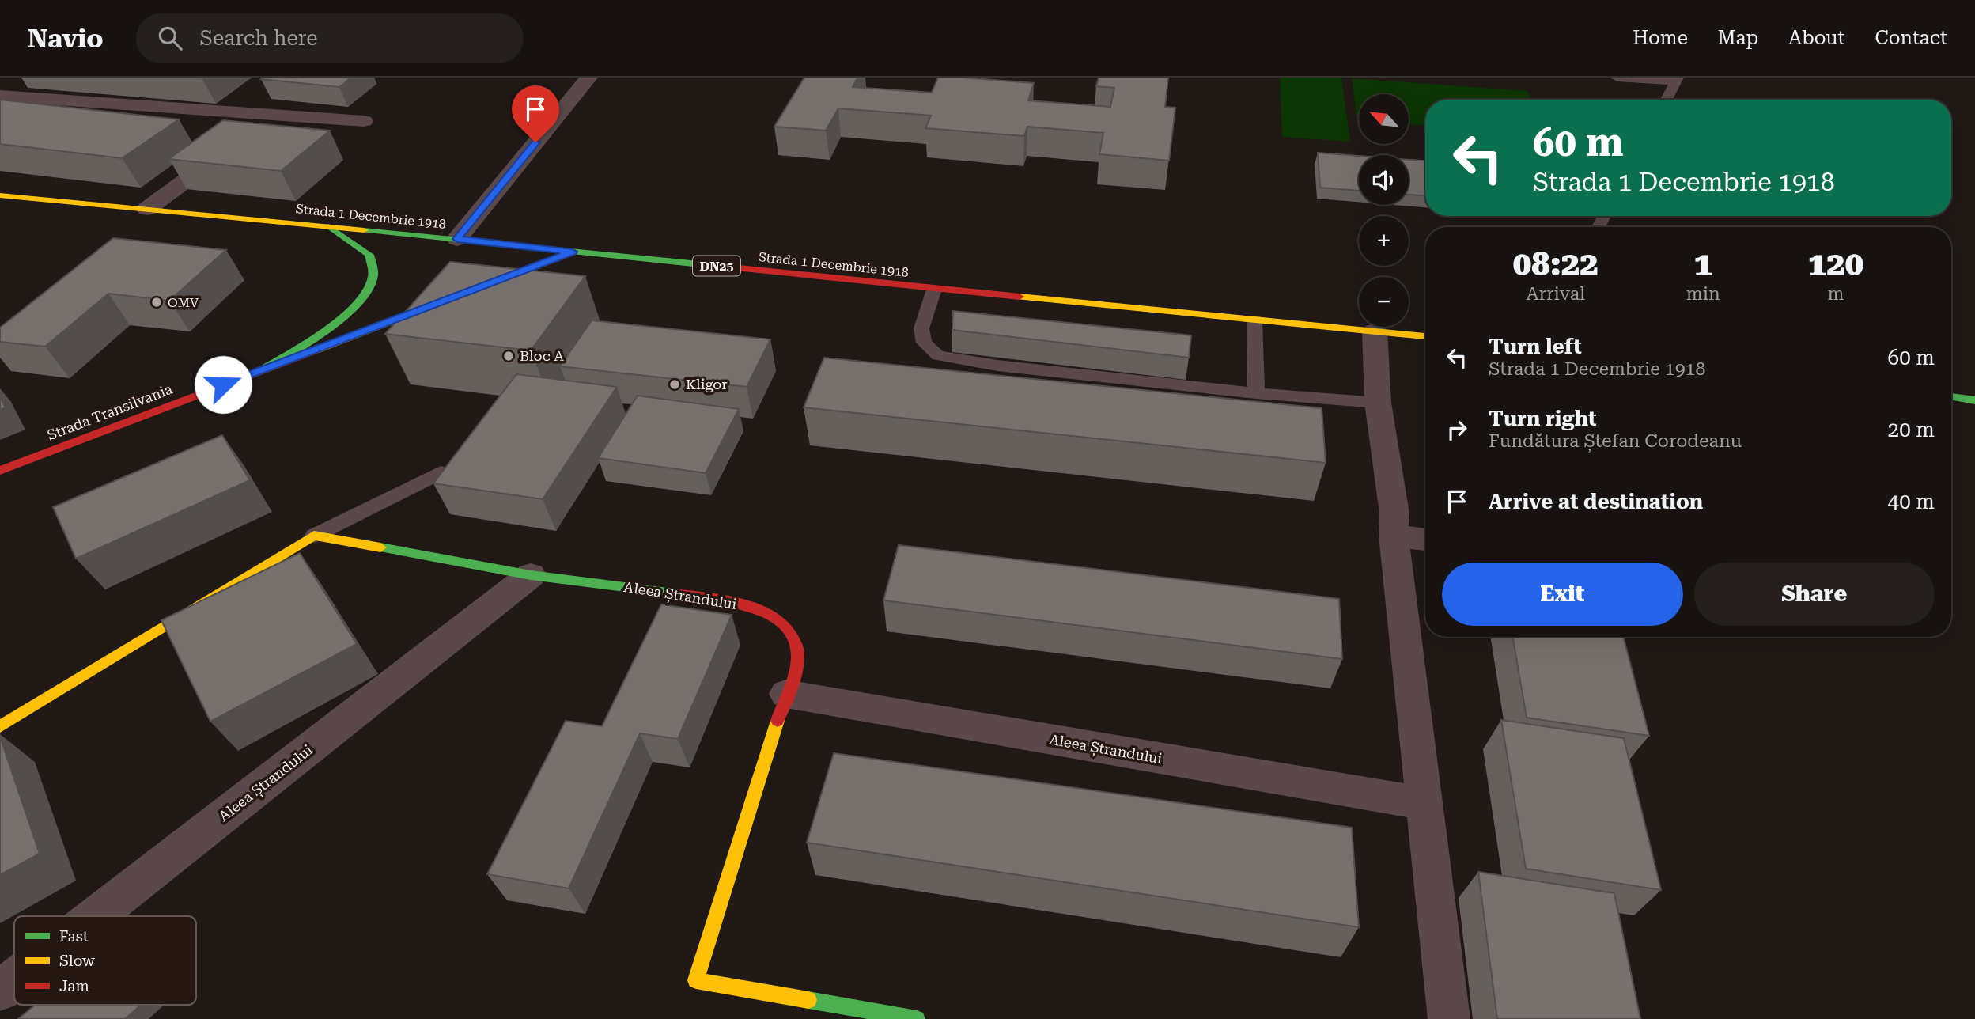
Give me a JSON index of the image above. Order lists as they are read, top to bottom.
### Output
{
  "streets": {
    "main road": [
      "Strada 1 Decembrie 1918",
      "DN25",
      "Strada Transilvania",
      "Aleea Ștrandului"
    ]
  },
  "places": ["OMV", "Bloc A", "Kligor"],
  "legend": ["Fast", "Slow", "Jam"],
  "north": "top left",
  "page": {
    "header": "Navio",
    "search": "Search here",
    "nav": [
      "Home",
      "Map",
      "About",
      "Contact"
    ],
    "map_buttons": ["+", "−"],
    "turn": ["60 m", "Strada 1 Decembrie 1918"],
    "eta": [
      "08:22",
      "Arrival",
      "1",
      "min",
      "120",
      "m"
    ],
    "list": [
      {
        "name": "Turn left",
        "note": "Strada 1 Decembrie 1918",
        "value": "60 m"
      },
      {
        "name": "Turn right",
        "note": "Fundătura Ștefan Corodeanu",
        "value": "20 m"
      },
      {
        "name": "Arrive at destination",
        "value": "40 m"
      }
    ],
    "buttons": ["Exit", "Share"]
  }
}
